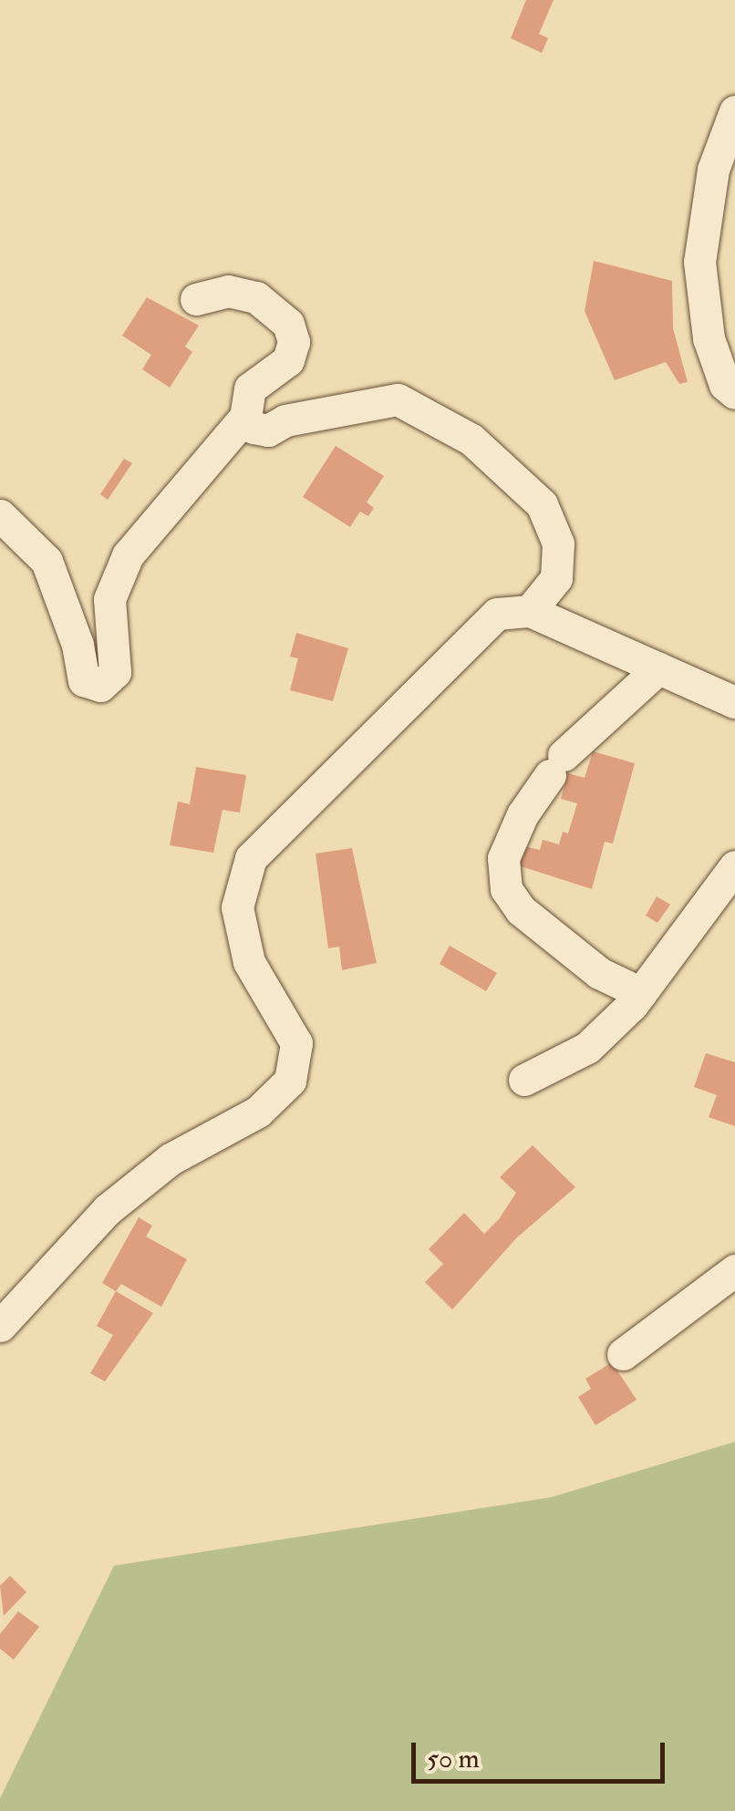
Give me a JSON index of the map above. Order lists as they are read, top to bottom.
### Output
{
  "scale_bar": "50 m"
}
